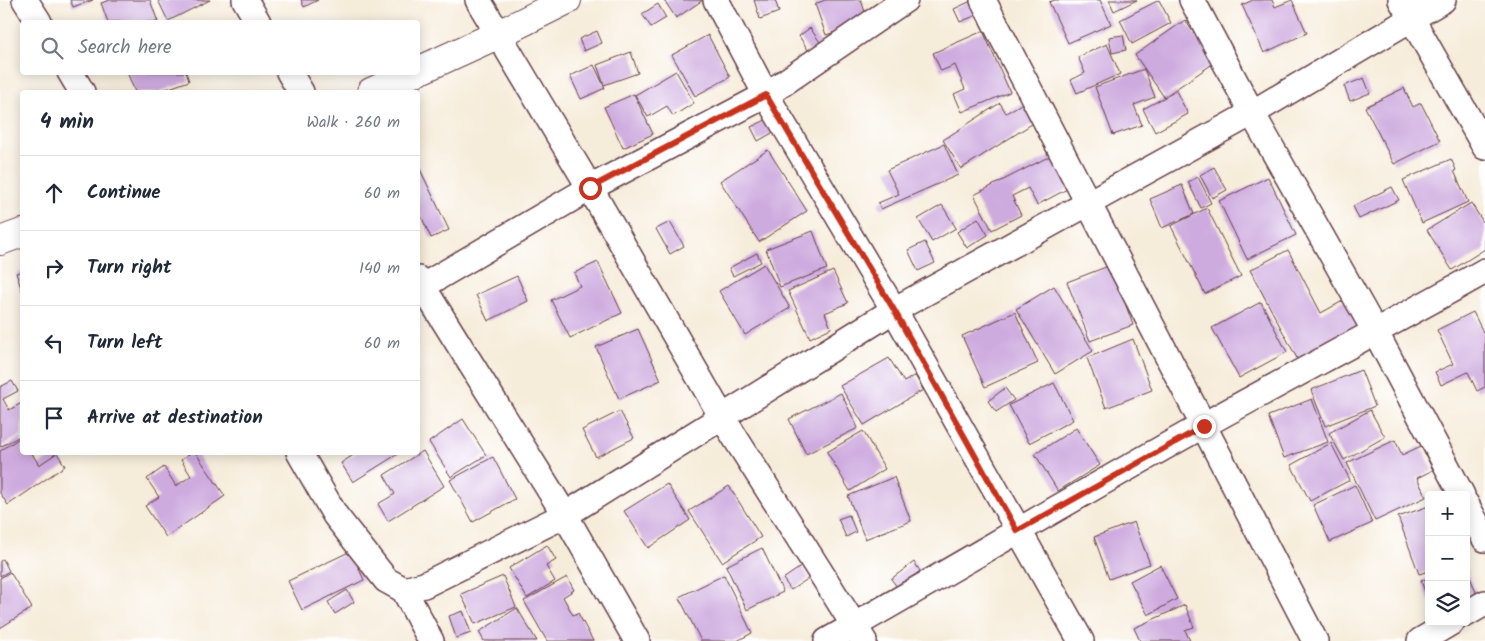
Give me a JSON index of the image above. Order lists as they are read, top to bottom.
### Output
{
  "page": {
    "search": "Search here",
    "heading": ["4 min", "Walk · 260 m"],
    "list": [
      ["Continue", "60 m"],
      ["Turn right", "140 m"],
      ["Turn left", "60 m"],
      "Arrive at destination"
    ],
    "map_buttons": ["+", "−"]
  }
}
